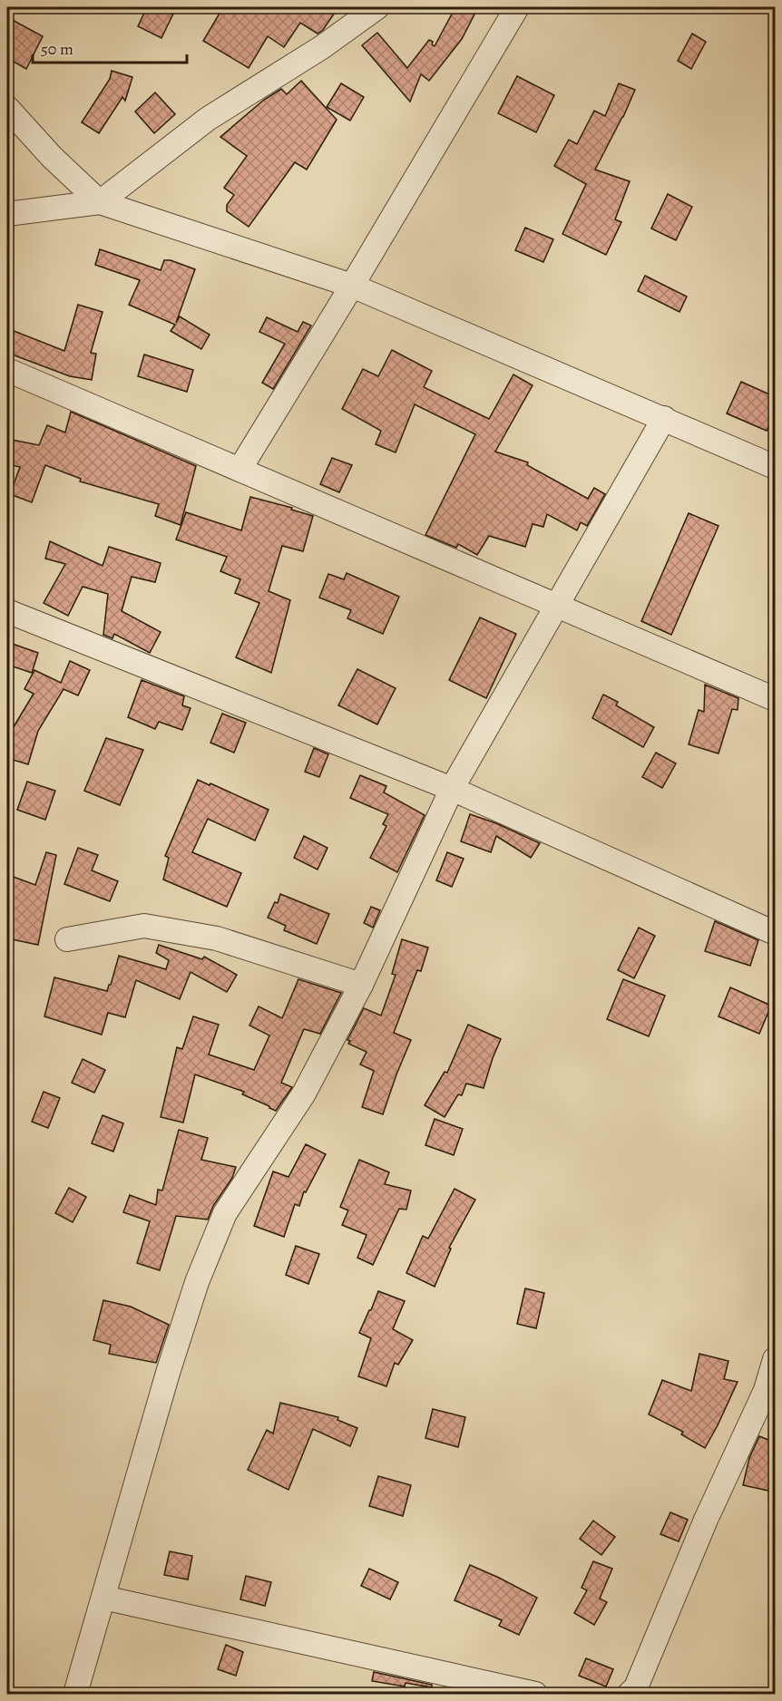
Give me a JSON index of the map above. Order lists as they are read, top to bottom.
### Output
{
  "scale_bar": "50 m"
}
